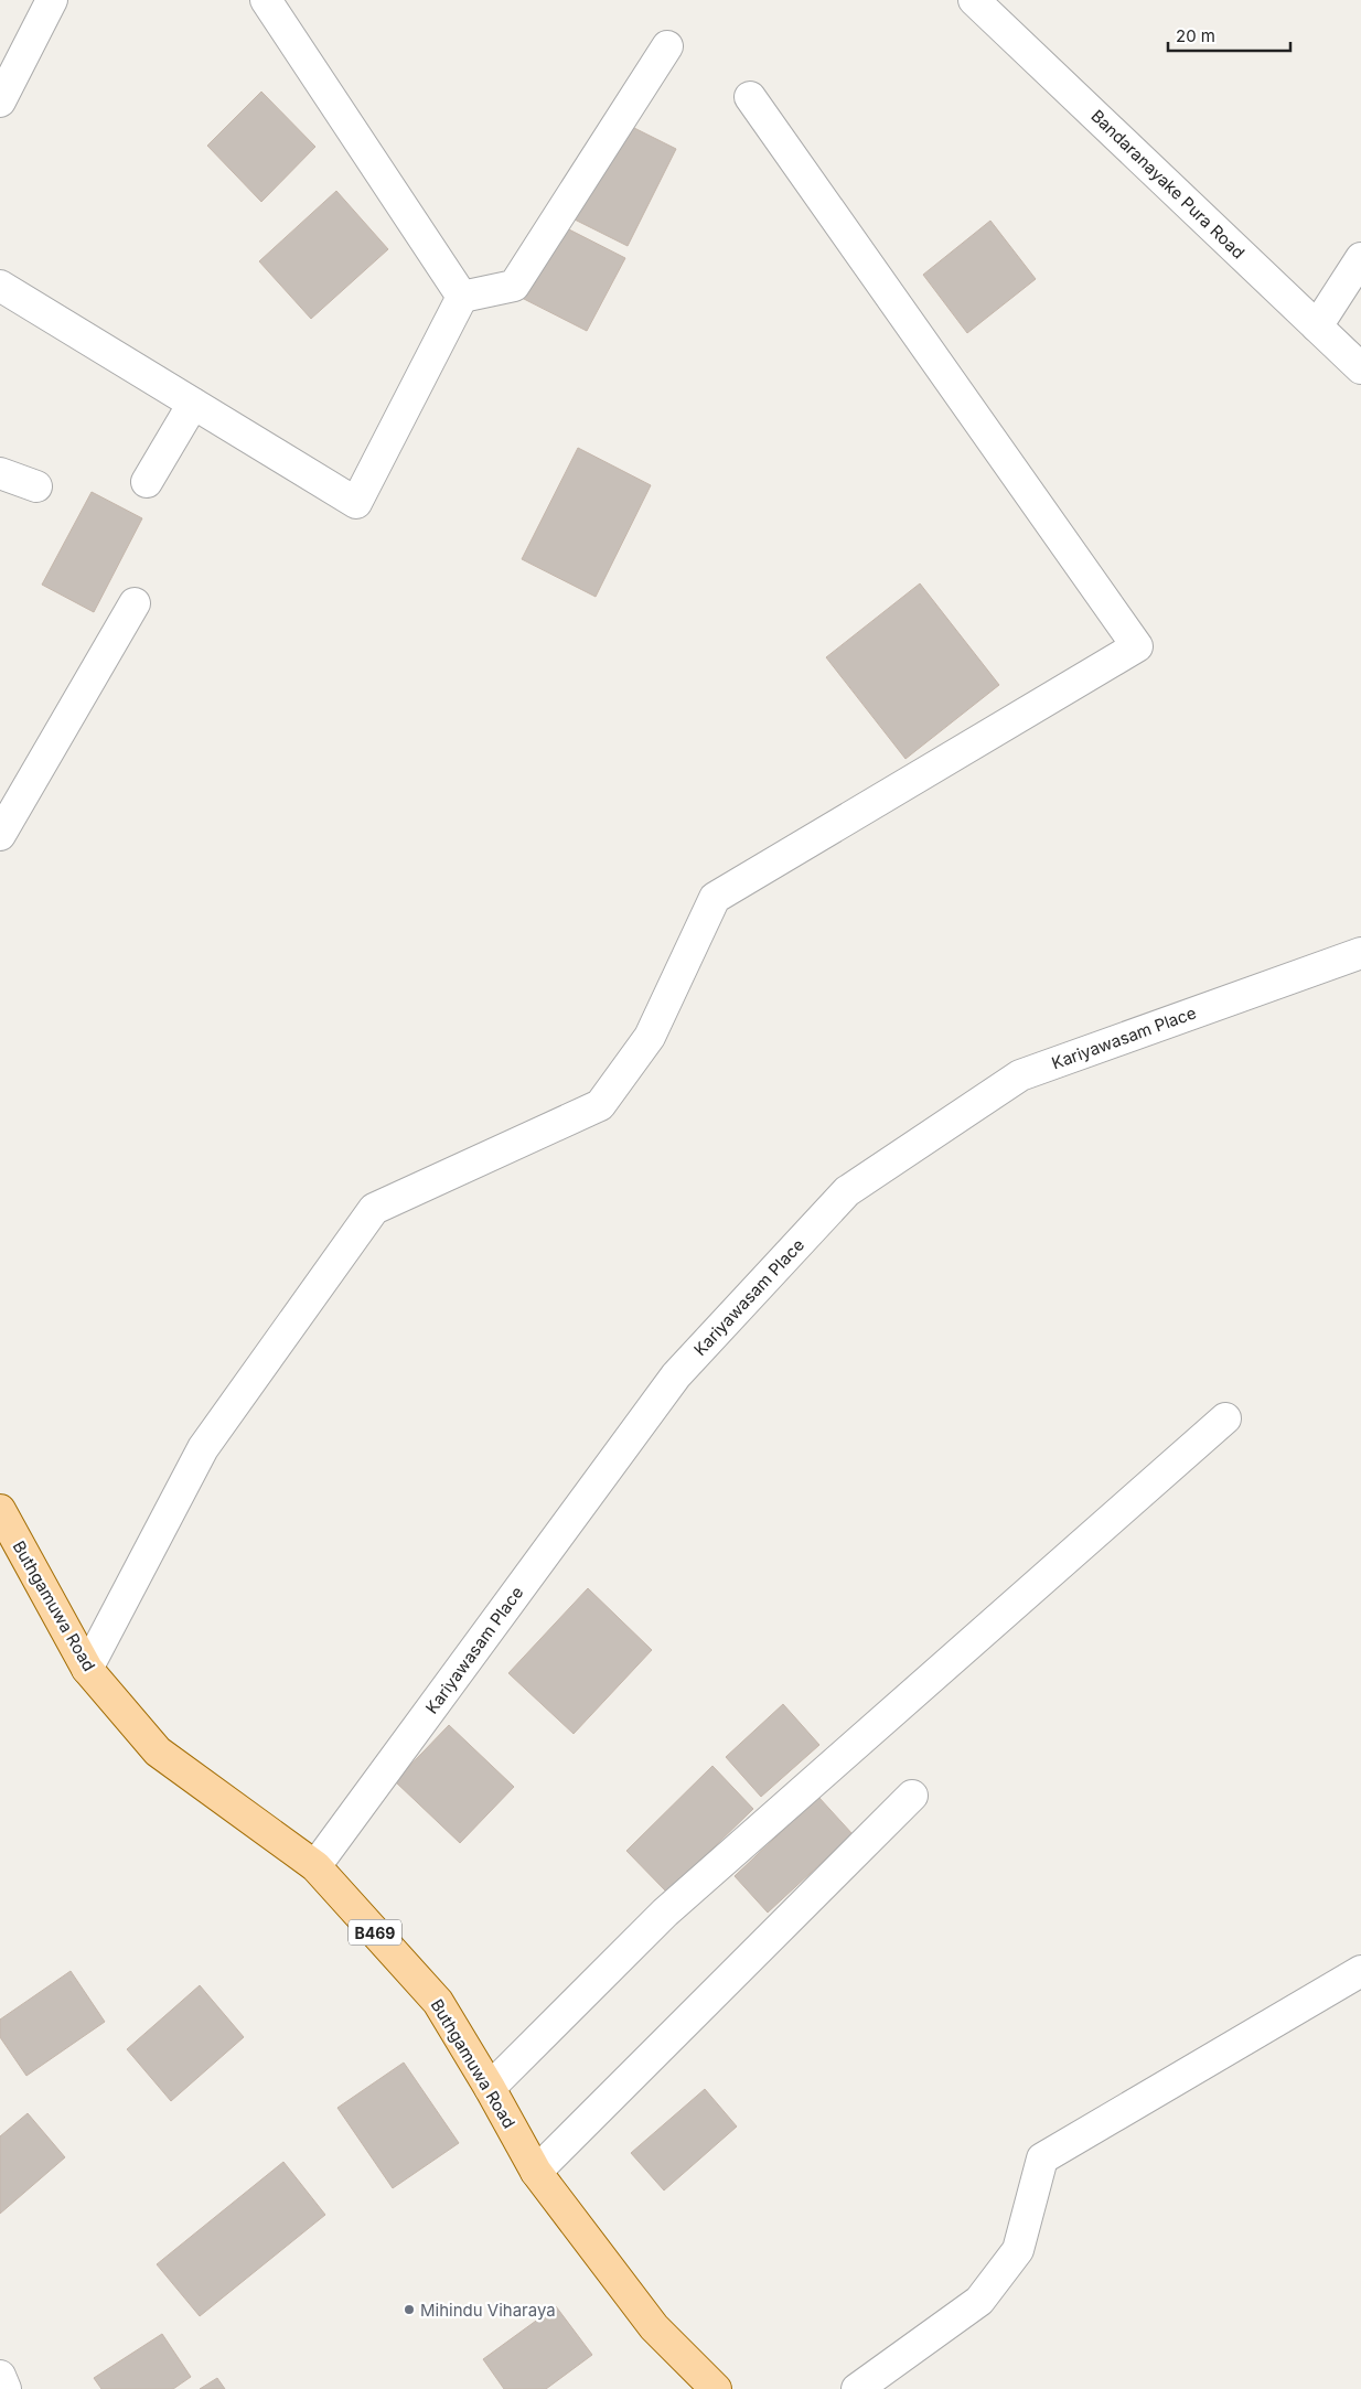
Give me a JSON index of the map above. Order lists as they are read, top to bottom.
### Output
{
  "streets": {
    "main road": ["Buthgamuwa Road", "B469"],
    "street": ["Bandaranayake Pura Road", "Kariyawasam Place"]
  },
  "crossings": [
    ["Kariyawasam Place", "Buthgamuwa Road"]
  ],
  "places": ["Mihindu Viharaya"],
  "scale_bar": "20 m"
}
